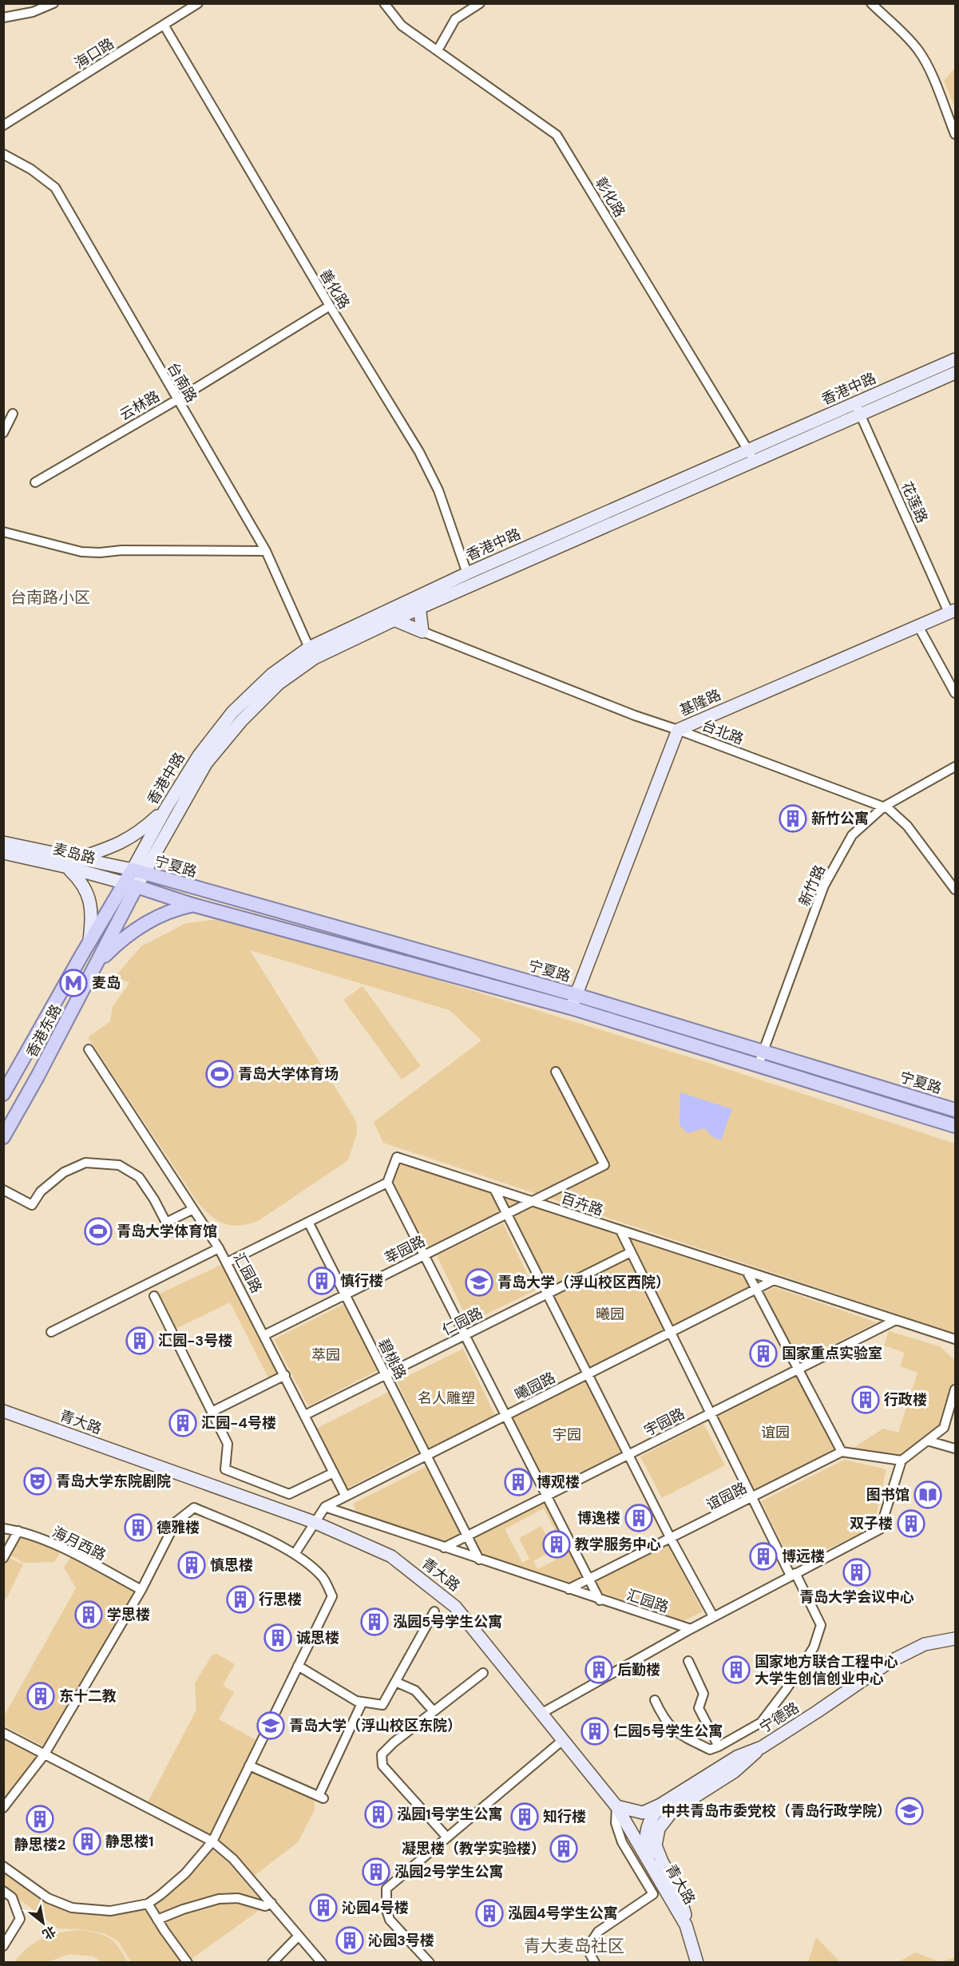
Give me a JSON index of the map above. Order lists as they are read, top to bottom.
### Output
{
  "streets": {
    "main road": [
      "香港中路",
      "基隆路",
      "麦岛路",
      "宁夏路",
      "香港东路",
      "青大路",
      "宁德路"
    ],
    "street": [
      "海口路",
      "彰化路",
      "善化路",
      "台南路",
      "云林路",
      "花莲路",
      "台北路",
      "新竹路",
      "百卉路",
      "汇园路",
      "仁园路",
      "碧桃路",
      "曦园路",
      "宇园路",
      "谊园路",
      "海月西路"
    ]
  },
  "crossings": [
    ["海口路", "善化路"],
    ["彰化路", "香港中路"],
    ["善化路", "香港中路"],
    ["善化路", "云林路"],
    ["台南路", "香港中路"],
    ["台南路", "云林路"],
    ["香港中路", "花莲路"],
    ["香港中路", "麦岛路"],
    ["香港中路", "宁夏路"],
    ["香港中路", "香港东路"],
    ["花莲路", "基隆路"],
    ["基隆路", "台北路"],
    ["基隆路", "宁夏路"],
    ["台北路", "新竹路"],
    ["麦岛路", "宁夏路"],
    ["麦岛路", "香港东路"],
    ["宁夏路", "新竹路"],
    ["宁夏路", "香港东路"],
    ["百卉路", "曦园路"],
    ["百卉路", "宇园路"],
    ["汇园路", "仁园路"],
    ["汇园路", "碧桃路"],
    ["汇园路", "曦园路"],
    ["汇园路", "宇园路"],
    ["汇园路", "谊园路"],
    ["仁园路", "碧桃路"],
    ["碧桃路", "曦园路"],
    ["碧桃路", "宇园路"],
    ["曦园路", "青大路"],
    ["青大路", "宁德路"]
  ],
  "districts": ["台南路小区", "青大麦岛社区"],
  "parks": [
    "曦园",
    "萃园",
    "名人雕塑",
    "谊园",
    "宇园"
  ],
  "places": {
    "building": [
      "新竹公寓",
      "慎行楼",
      "汇园-3号楼",
      "国家重点实验室",
      "行政楼",
      "汇园-4号楼",
      "博观楼",
      "博逸楼",
      "双子楼",
      "德雅楼",
      "教学服务中心",
      "博远楼",
      "慎思楼",
      "青岛大学会议中心",
      "行思楼",
      "学思楼",
      "泓园5号学生公寓",
      "诚思楼",
      "后勤楼",
      "国家地方联合工程中心 大学生创信创业中心",
      "东十二教",
      "仁园5号学生公寓",
      "泓园1号学生公寓",
      "知行楼",
      "静思楼2",
      "静思楼1",
      "凝思楼（教学实验楼）",
      "泓园2号学生公寓",
      "沁园4号楼",
      "泓园4号学生公寓",
      "沁园3号楼"
    ],
    "metro station": ["麦岛"],
    "sports": ["青岛大学体育场", "青岛大学体育馆"],
    "school or university": ["青岛大学（浮山校区西院）", "青岛大学（浮山校区东院）", "中共青岛市委党校（青岛行政学院）"],
    "theatre": ["青岛大学东院剧院"],
    "library": ["图书馆"]
  },
  "north": "bottom right"
}
